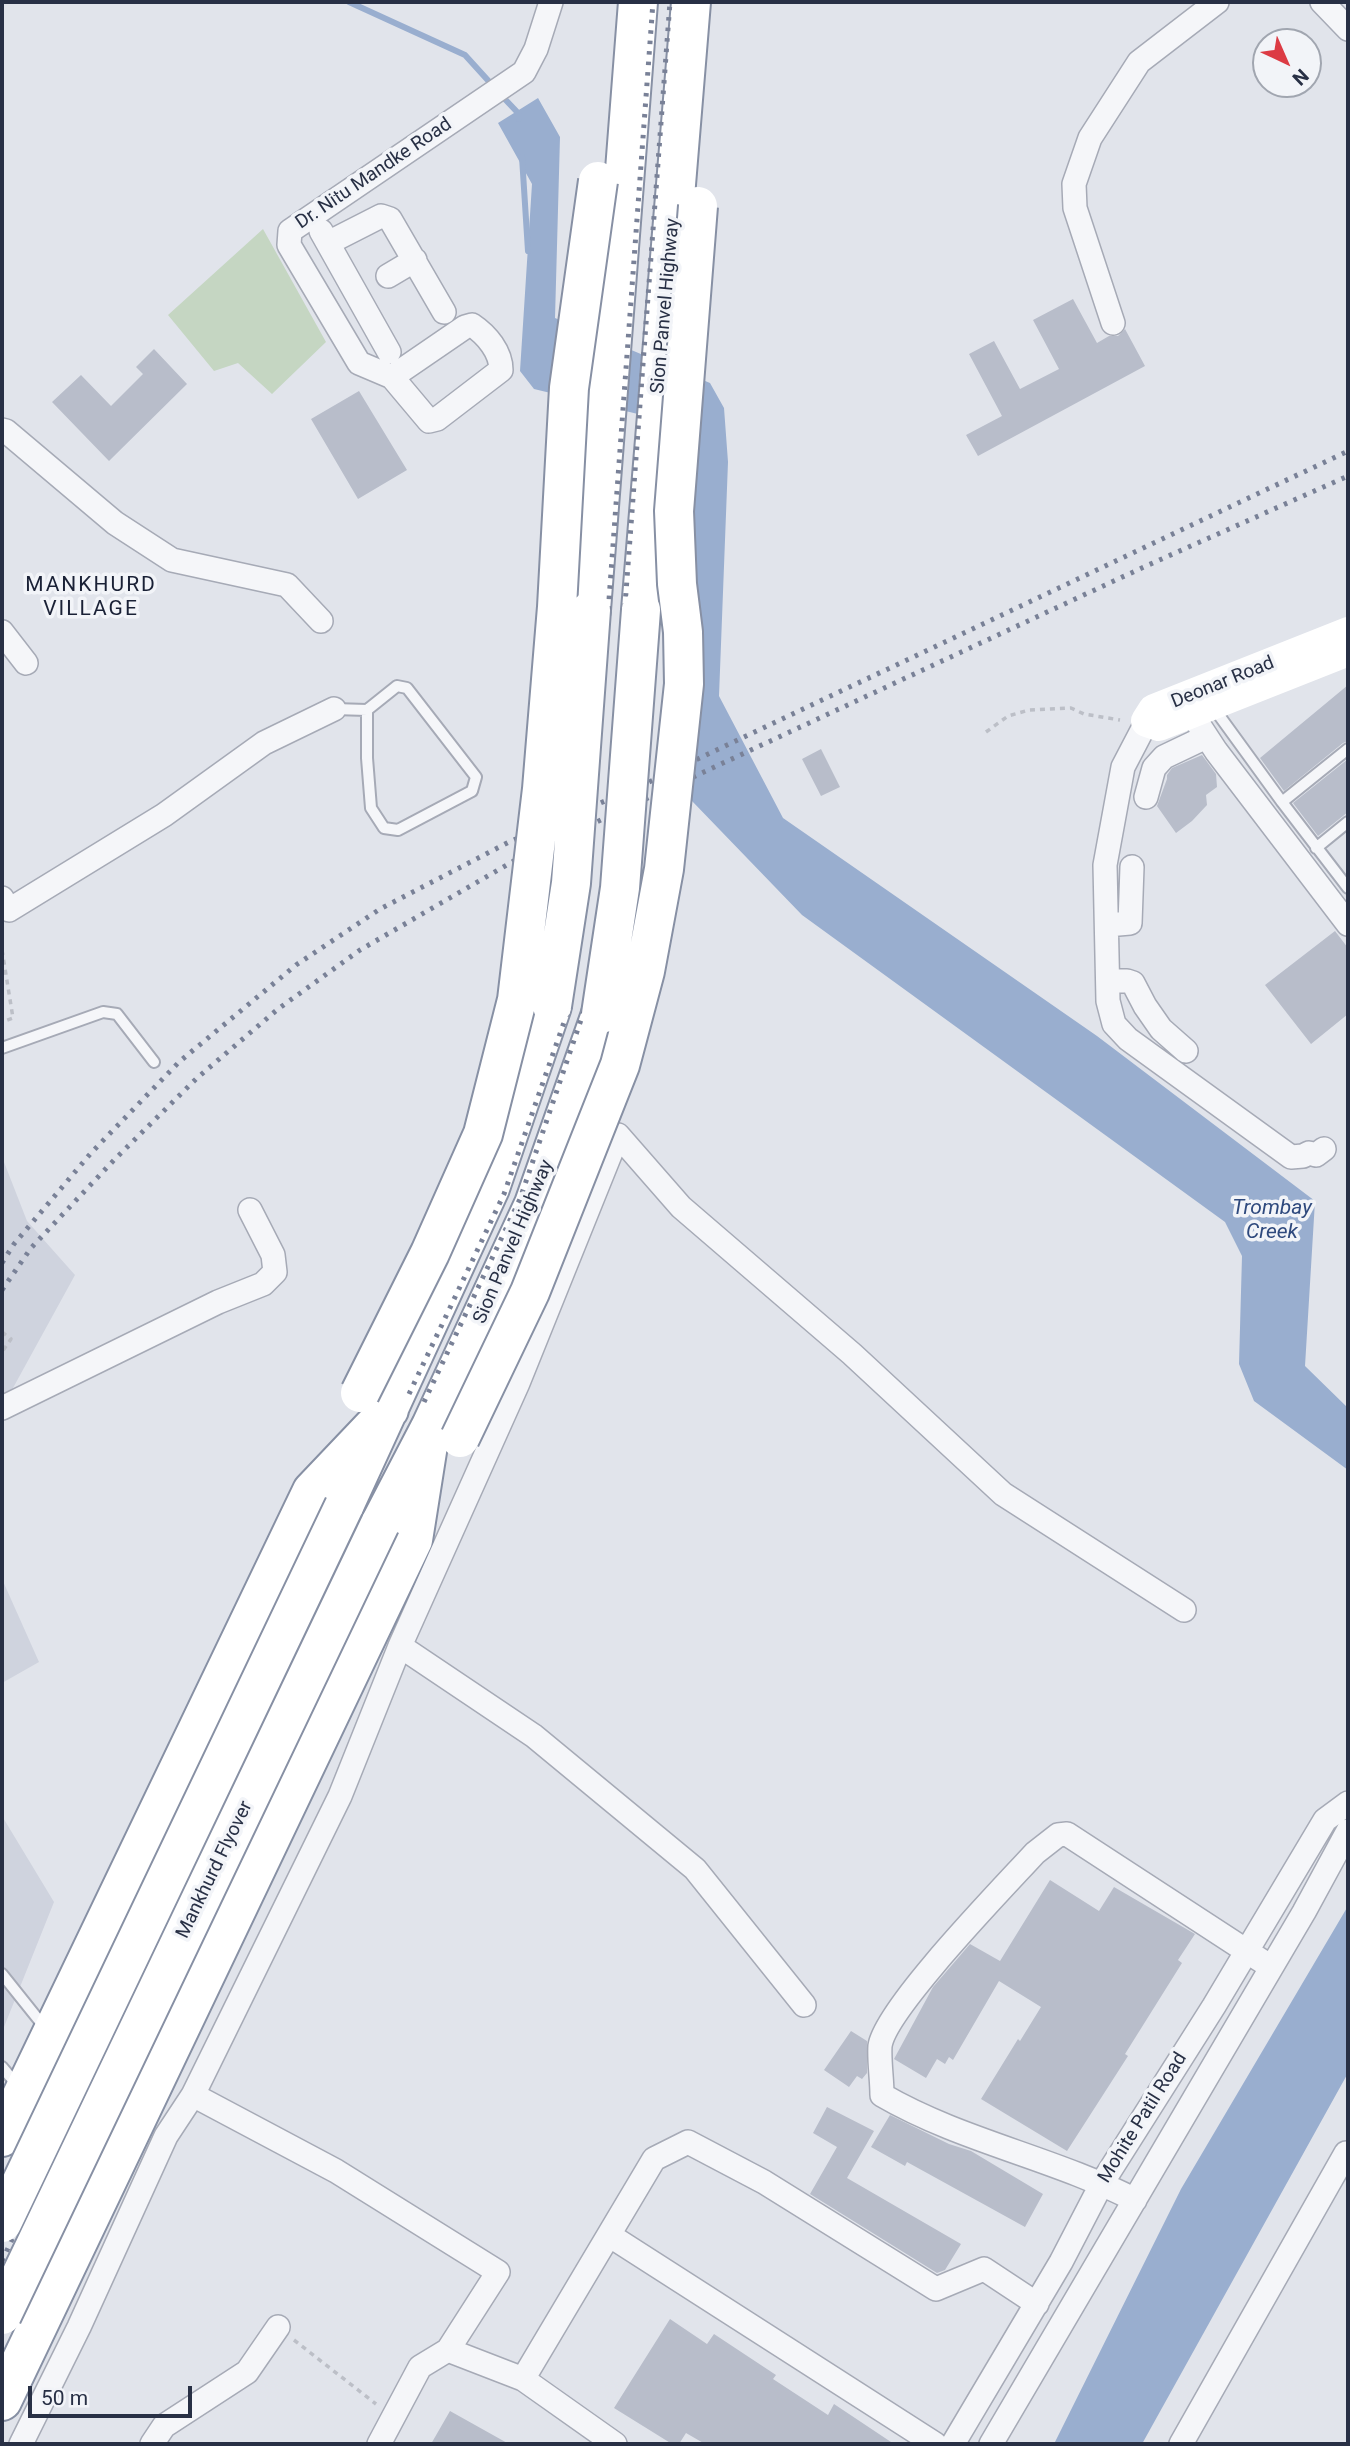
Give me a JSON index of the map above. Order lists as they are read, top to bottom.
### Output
{
  "streets": {
    "highway": ["Sion Panvel Highway", "Mankhurd Flyover"],
    "street": ["Dr. Nitu Mandke Road", "Deonar Road", "Mohite Patil Road"]
  },
  "crossings": [
    ["Sion Panvel Highway", "Mankhurd Flyover"]
  ],
  "districts": ["MANKHURD VILLAGE"],
  "water": ["Trombay Creek"],
  "scale_bar": "50 m",
  "north": "bottom right"
}
